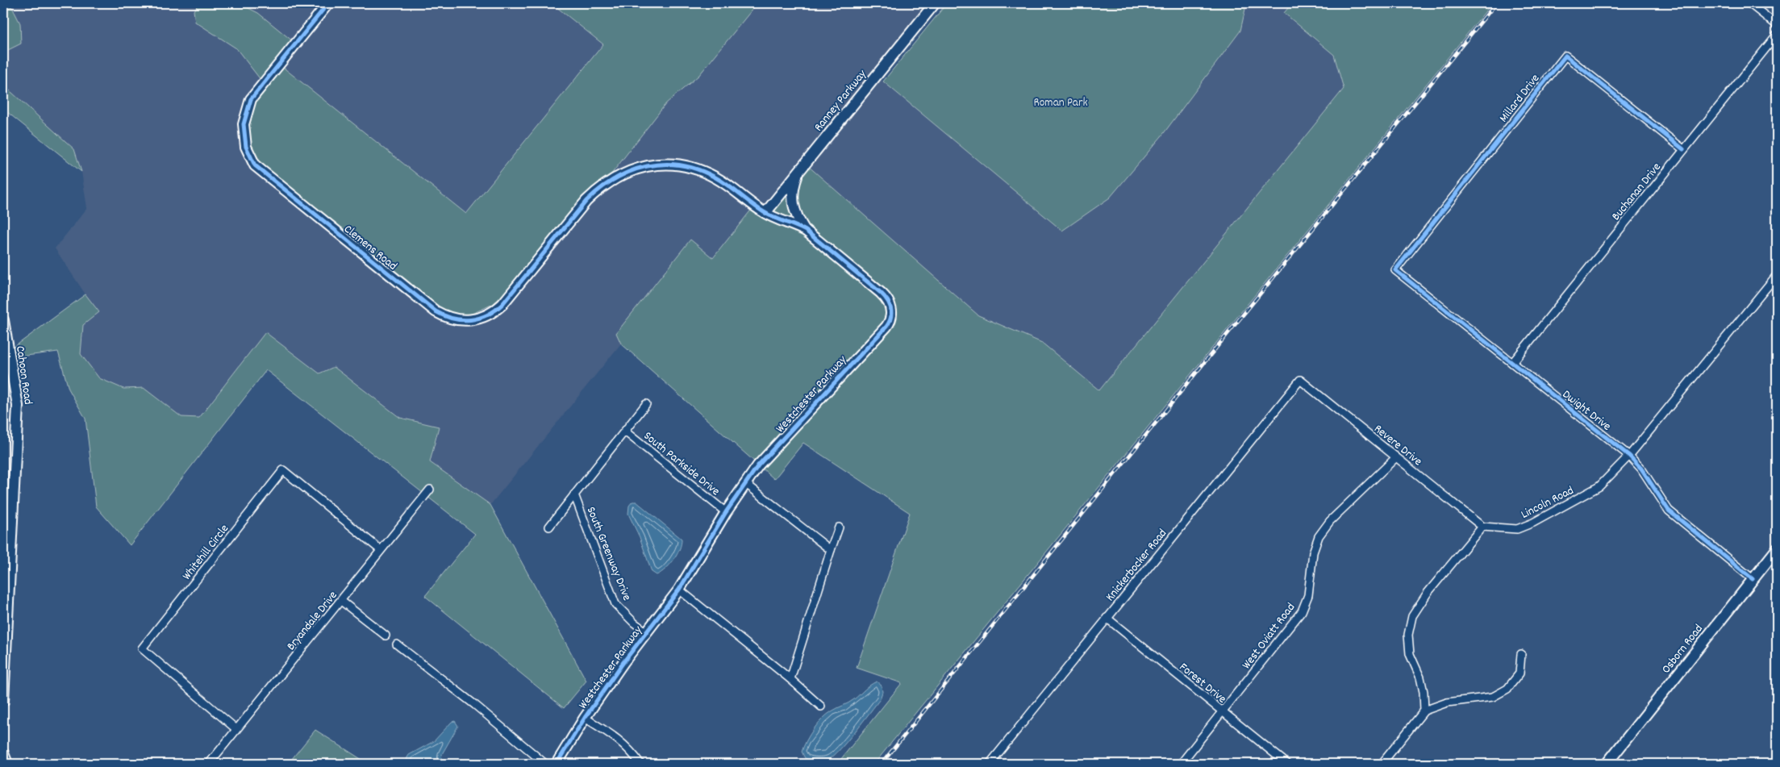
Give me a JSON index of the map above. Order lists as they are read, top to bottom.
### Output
{
  "streets": {
    "street": [
      "Millard Drive",
      "Ranney Parkway",
      "Buchanan Drive",
      "Clemens Road",
      "Cahoon Road",
      "Westchester Parkway",
      "Dwight Drive",
      "Revere Drive",
      "South Parkside Drive",
      "Lincoln Road",
      "Whitehill Circle",
      "South Greenway Drive",
      "Knickerbocker Road",
      "Bryandale Drive",
      "West Oviatt Road",
      "Osborn Road",
      "Forest Drive"
    ]
  },
  "crossings": [
    ["Millard Drive", "Buchanan Drive"],
    ["Millard Drive", "Dwight Drive"],
    ["Ranney Parkway", "Westchester Parkway"],
    ["Buchanan Drive", "Dwight Drive"],
    ["Clemens Road", "Westchester Parkway"],
    ["Westchester Parkway", "South Parkside Drive"],
    ["Westchester Parkway", "South Greenway Drive"],
    ["Dwight Drive", "Lincoln Road"],
    ["Dwight Drive", "Osborn Road"],
    ["Revere Drive", "Lincoln Road"],
    ["Revere Drive", "Knickerbocker Road"],
    ["Revere Drive", "West Oviatt Road"],
    ["Whitehill Circle", "Bryandale Drive"],
    ["Knickerbocker Road", "Forest Drive"],
    ["West Oviatt Road", "Forest Drive"]
  ],
  "parks": ["Roman Park"]
}
